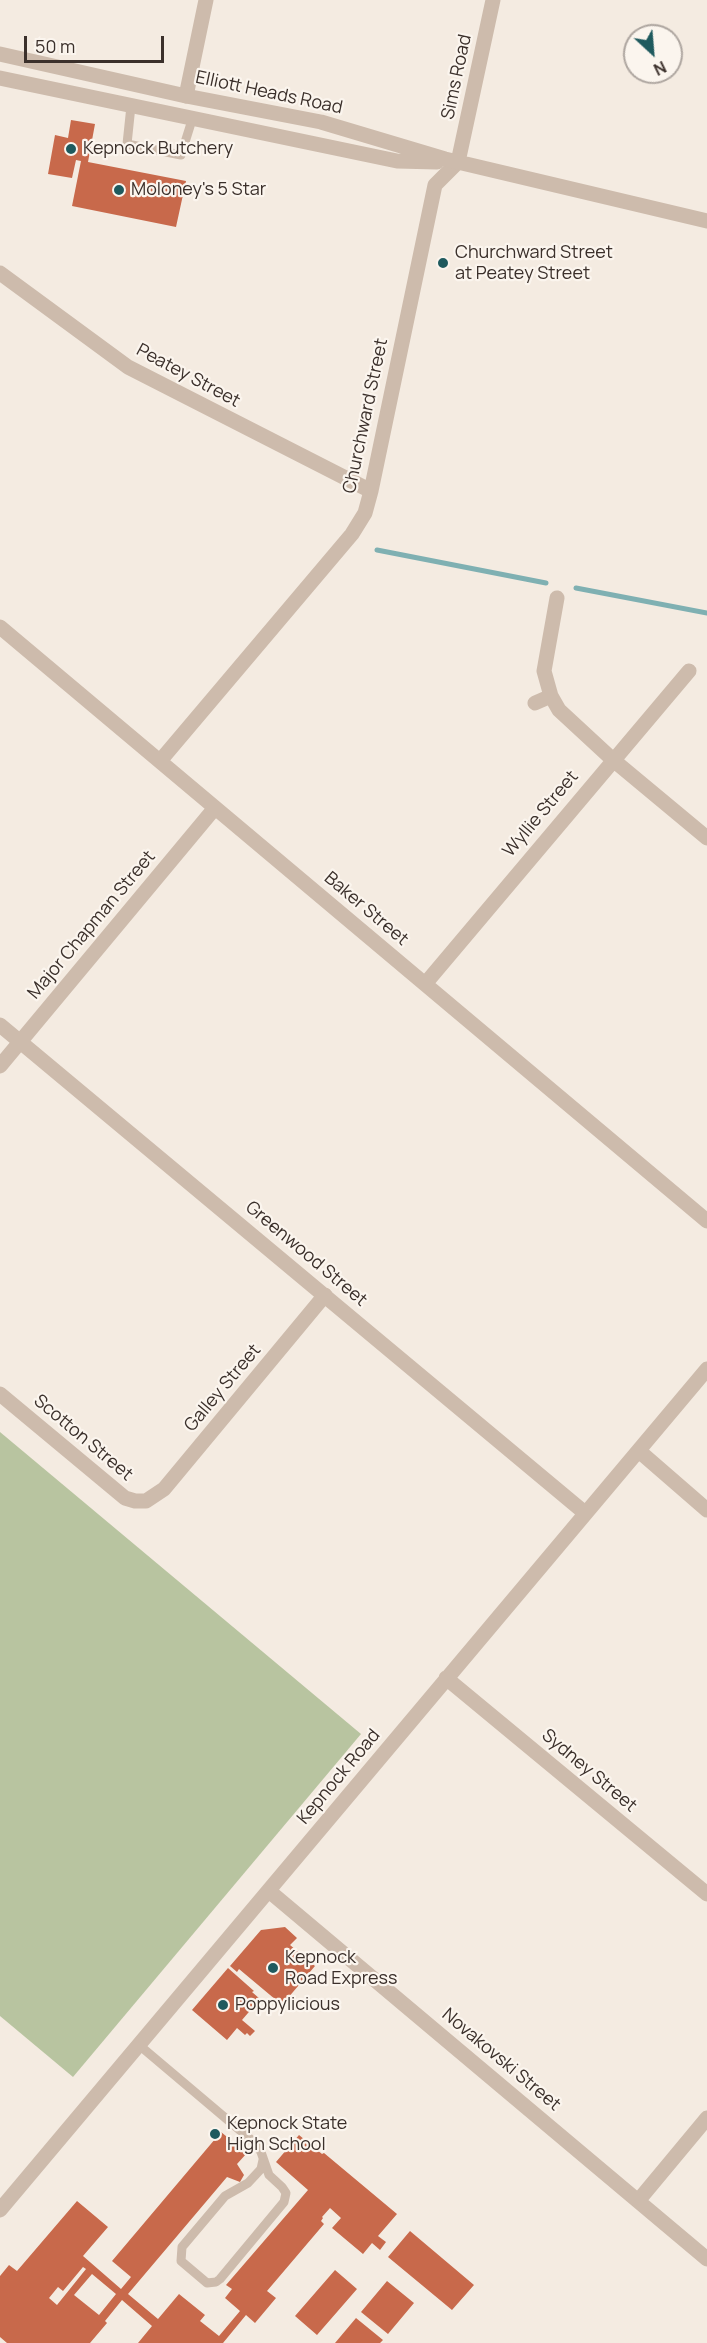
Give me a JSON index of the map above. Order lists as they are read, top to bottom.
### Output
{
  "streets": {
    "street": [
      "Sims Road",
      "Elliott Heads Road",
      "Peatey Street",
      "Churchward Street",
      "Wyllie Street",
      "Baker Street",
      "Major Chapman Street",
      "Greenwood Street",
      "Galley Street",
      "Scotton Street",
      "Sydney Street",
      "Kepnock Road",
      "Novakovski Street"
    ]
  },
  "crossings": [
    ["Sims Road", "Elliott Heads Road"],
    ["Sims Road", "Churchward Street"],
    ["Elliott Heads Road", "Churchward Street"],
    ["Peatey Street", "Churchward Street"],
    ["Churchward Street", "Baker Street"],
    ["Wyllie Street", "Baker Street"],
    ["Baker Street", "Major Chapman Street"],
    ["Major Chapman Street", "Greenwood Street"],
    ["Greenwood Street", "Galley Street"],
    ["Greenwood Street", "Kepnock Road"],
    ["Galley Street", "Scotton Street"],
    ["Sydney Street", "Kepnock Road"],
    ["Kepnock Road", "Novakovski Street"]
  ],
  "places": [
    "Kepnock Butchery",
    "Moloney's 5 Star",
    "Churchward Street at Peatey Street",
    "Kepnock Road Express",
    "Poppylicious",
    "Kepnock State High School"
  ],
  "scale_bar": "50 m",
  "north": "bottom right"
}
